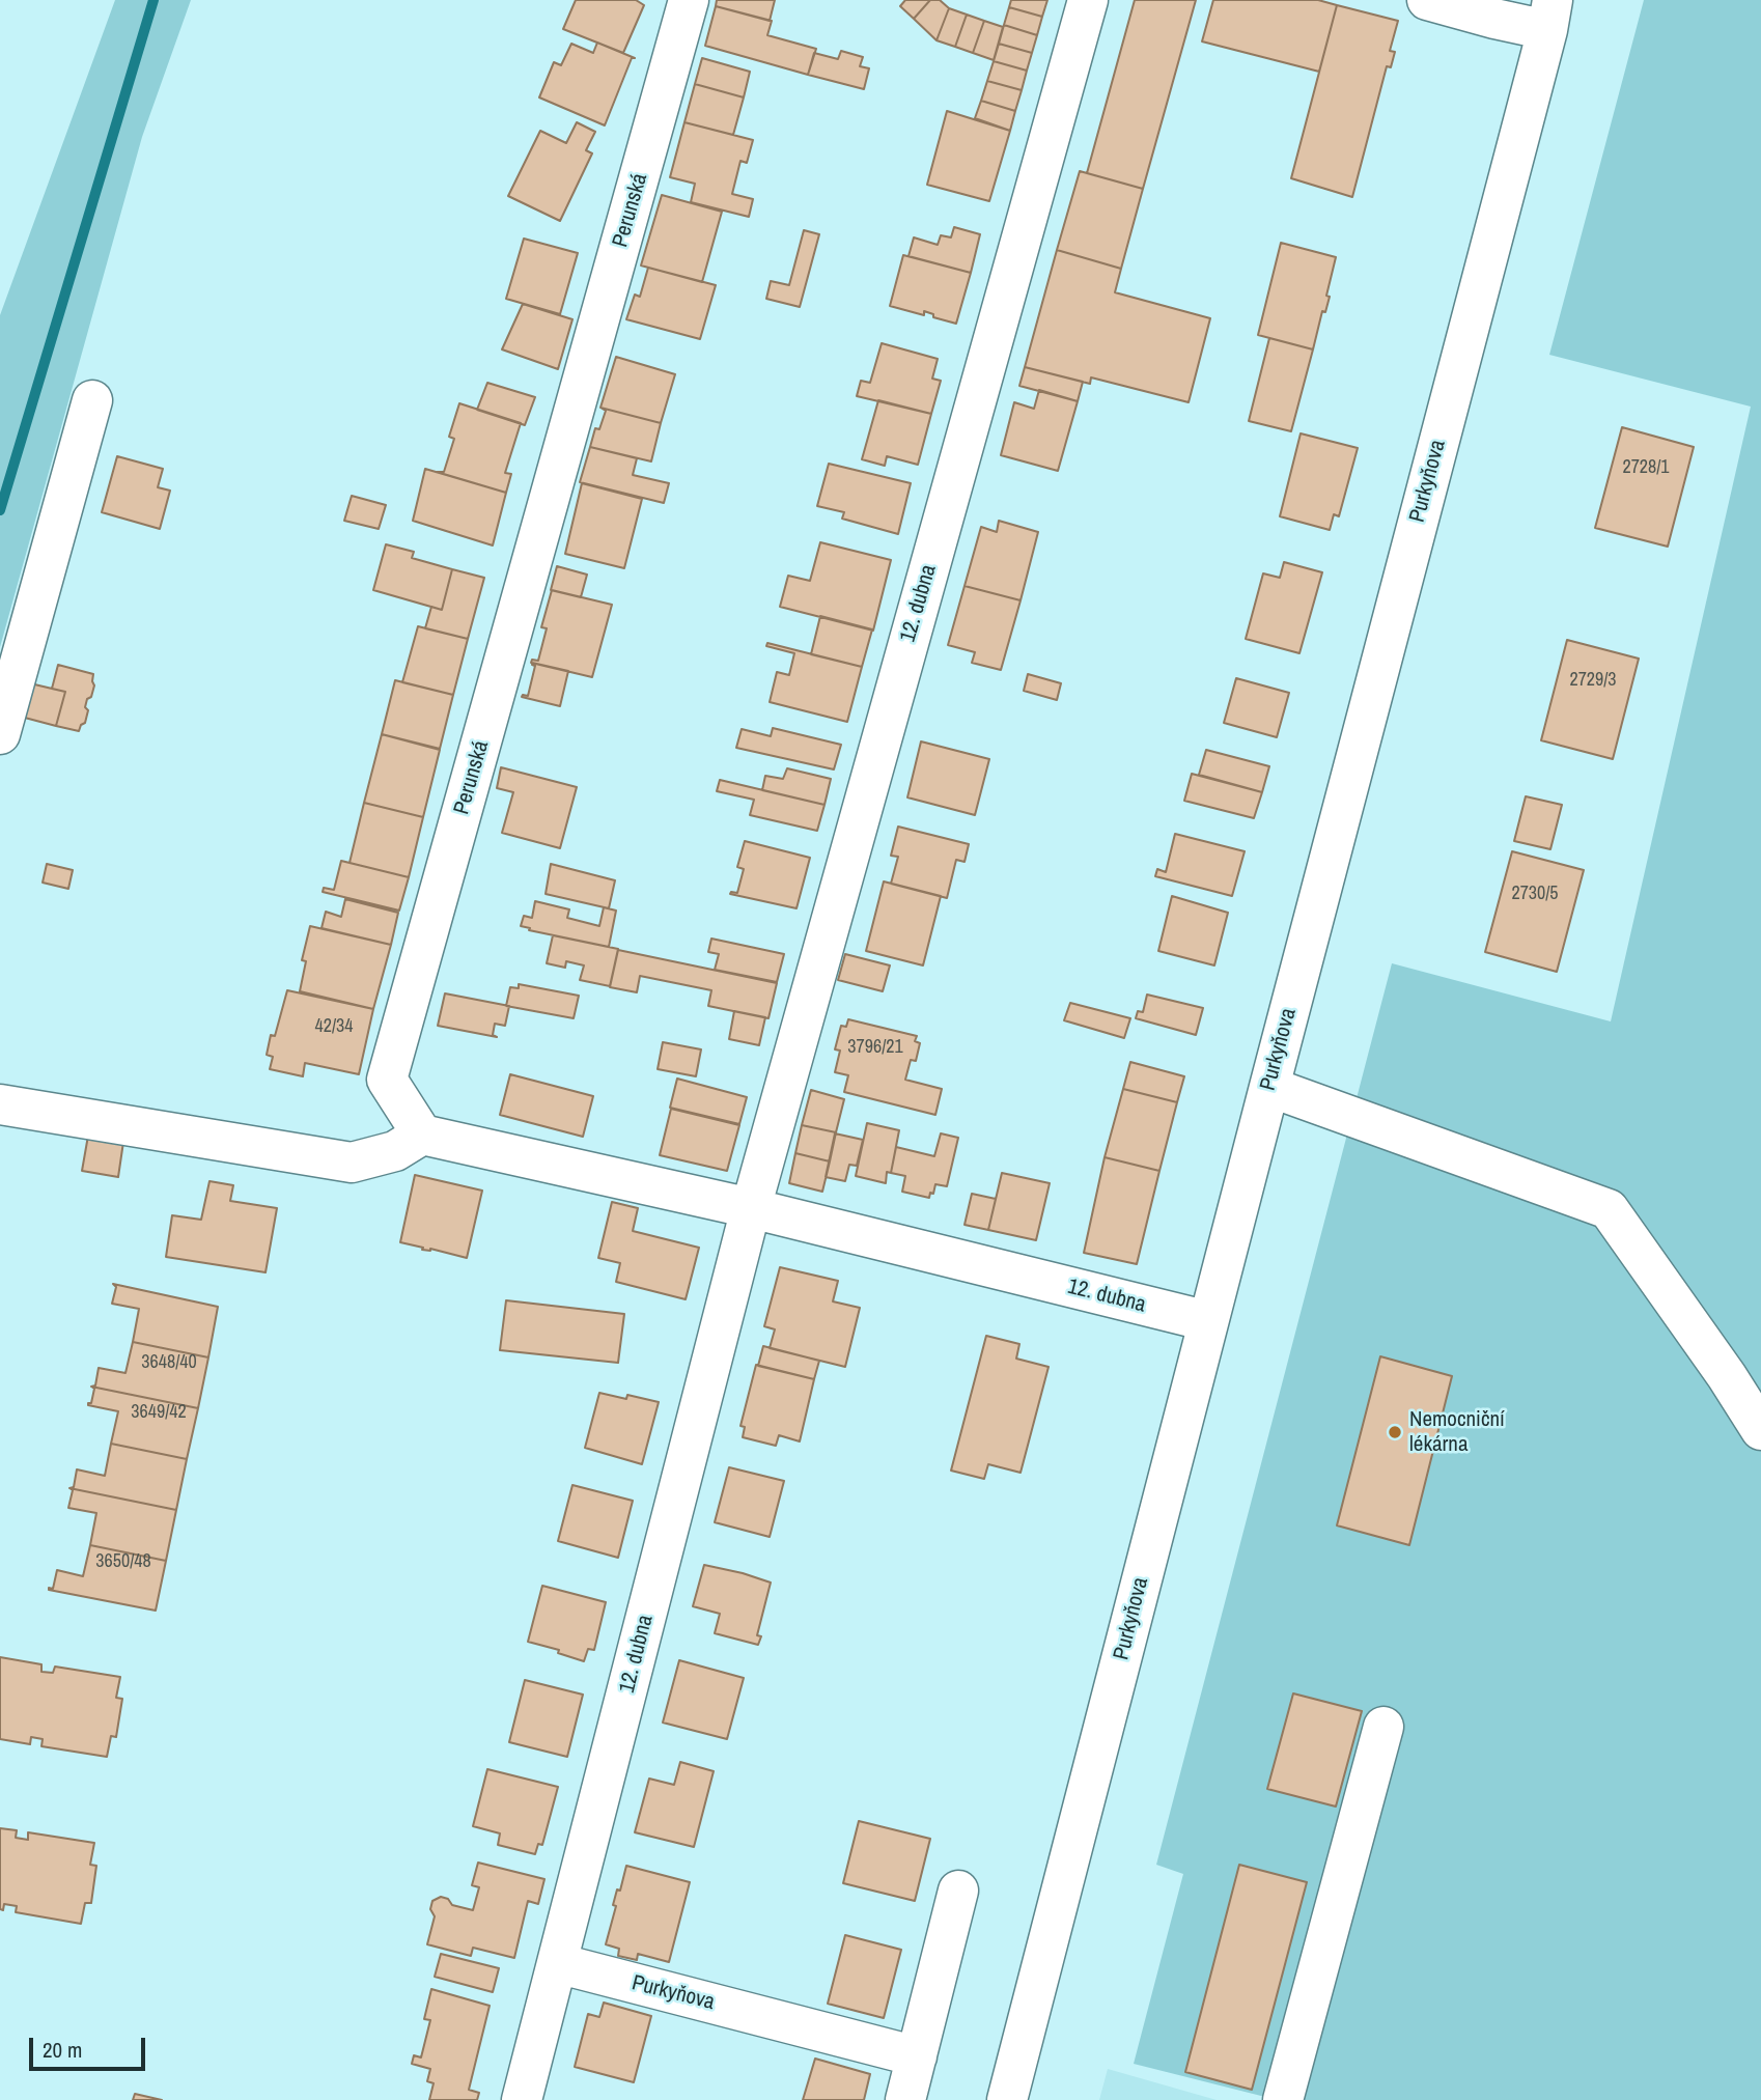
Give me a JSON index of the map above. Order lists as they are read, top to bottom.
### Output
{
  "streets": {
    "street": ["Perunská", "Purkyňova", "12. dubna"]
  },
  "crossings": [
    ["Perunská", "12. dubna"],
    ["Purkyňova", "12. dubna"]
  ],
  "places": ["Nemocniční lékárna"],
  "house_numbers": [
    "2728/1",
    "2729/3",
    "2730/5",
    "42/34",
    "3796/21",
    "3648/40",
    "3649/42",
    "3650/48"
  ],
  "scale_bar": "20 m"
}
